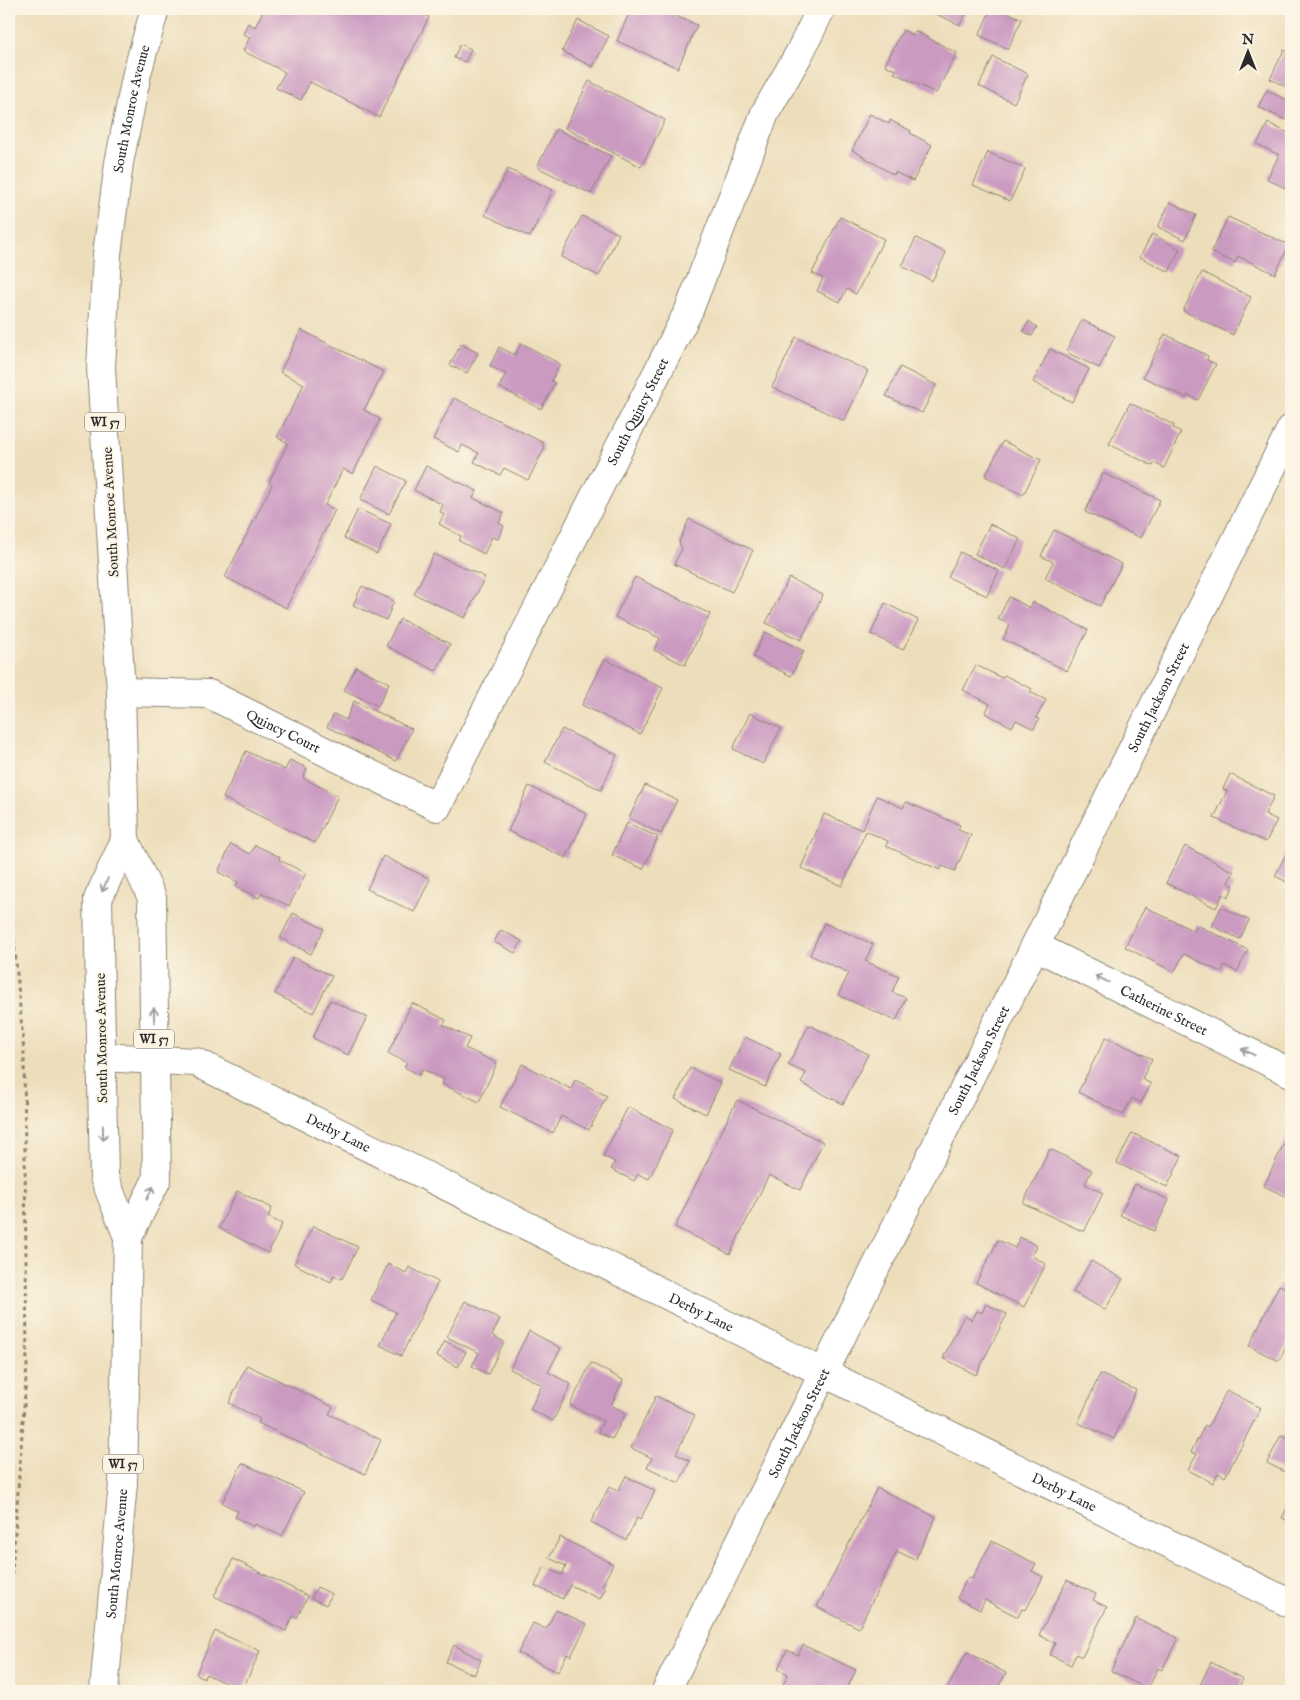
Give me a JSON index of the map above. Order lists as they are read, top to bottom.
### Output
{
  "streets": {
    "street": [
      "South Monroe Avenue",
      "South Quincy Street",
      "WI 57",
      "South Jackson Street",
      "Quincy Court",
      "Catherine Street",
      "Derby Lane"
    ]
  },
  "crossings": [
    ["South Monroe Avenue", "Quincy Court"],
    ["South Monroe Avenue", "Derby Lane"],
    ["South Quincy Street", "Quincy Court"],
    ["South Jackson Street", "Catherine Street"],
    ["South Jackson Street", "Derby Lane"]
  ],
  "one_way": ["Catherine Street"],
  "north": "top"
}
